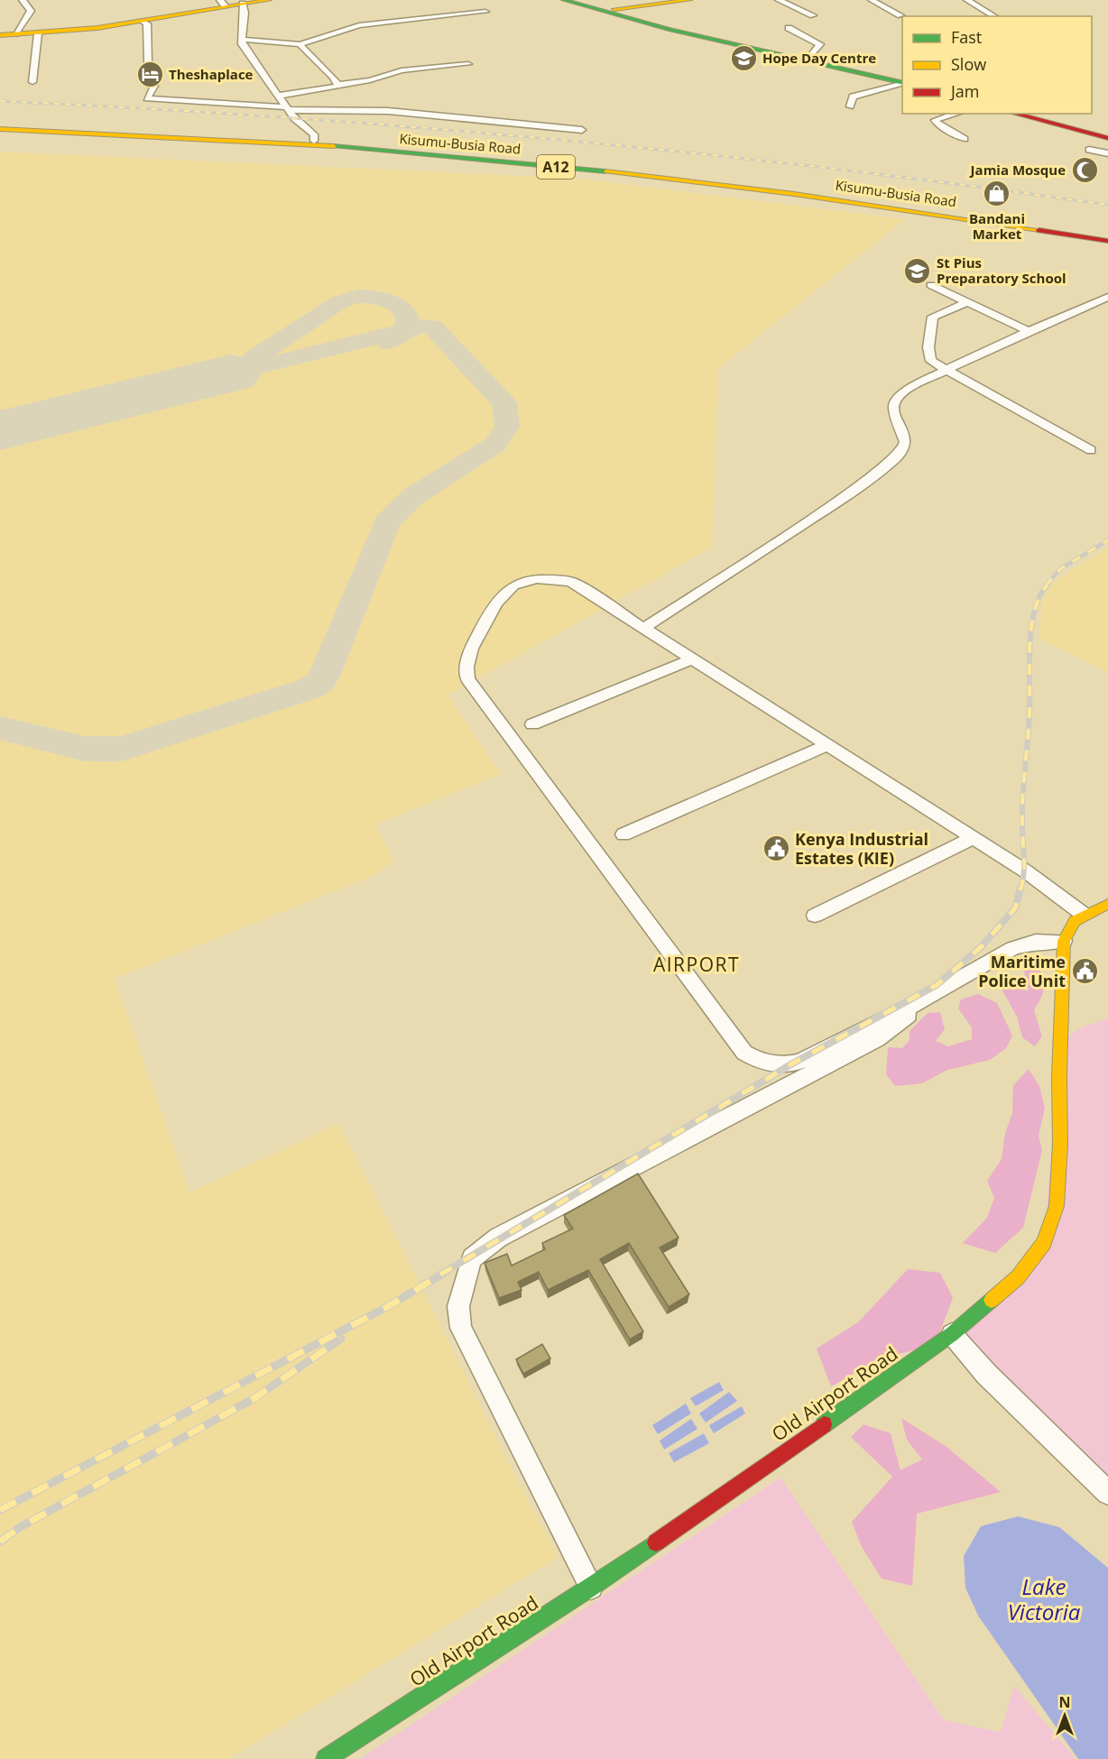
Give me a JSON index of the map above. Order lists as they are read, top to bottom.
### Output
{
  "streets": {
    "main road": ["Kisumu-Busia Road", "A12", "Old Airport Road"]
  },
  "districts": ["AIRPORT"],
  "water": ["Lake Victoria"],
  "places": {
    "school or university": ["Hope Day Centre", "St Pius Preparatory School"],
    "hotel": ["Theshaplace"],
    "mosque": ["Jamia Mosque"],
    "shop": ["Bandani Market"],
    "public building": ["Kenya Industrial Estates (KIE)", "Maritime Police Unit"]
  },
  "legend": ["Fast", "Slow", "Jam"],
  "north": "top"
}
